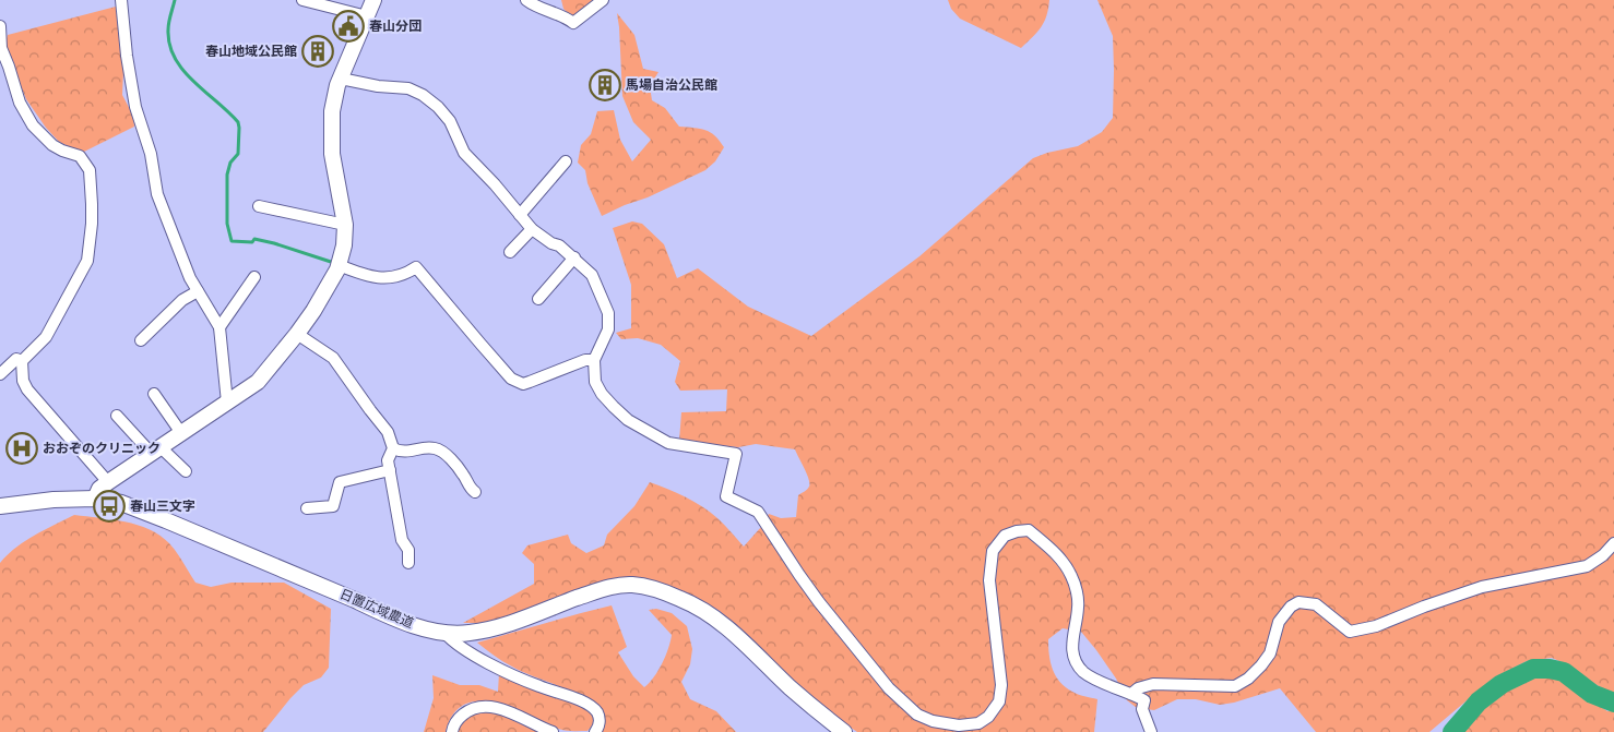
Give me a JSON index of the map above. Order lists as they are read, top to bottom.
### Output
{
  "streets": {
    "street": ["日置広域農道"]
  },
  "places": {
    "public building": ["春山分団"],
    "building": ["春山地域公民館", "馬場自治公民館"],
    "hospital": ["おおぞのクリニック"],
    "bus stop": ["春山三文字"]
  }
}
